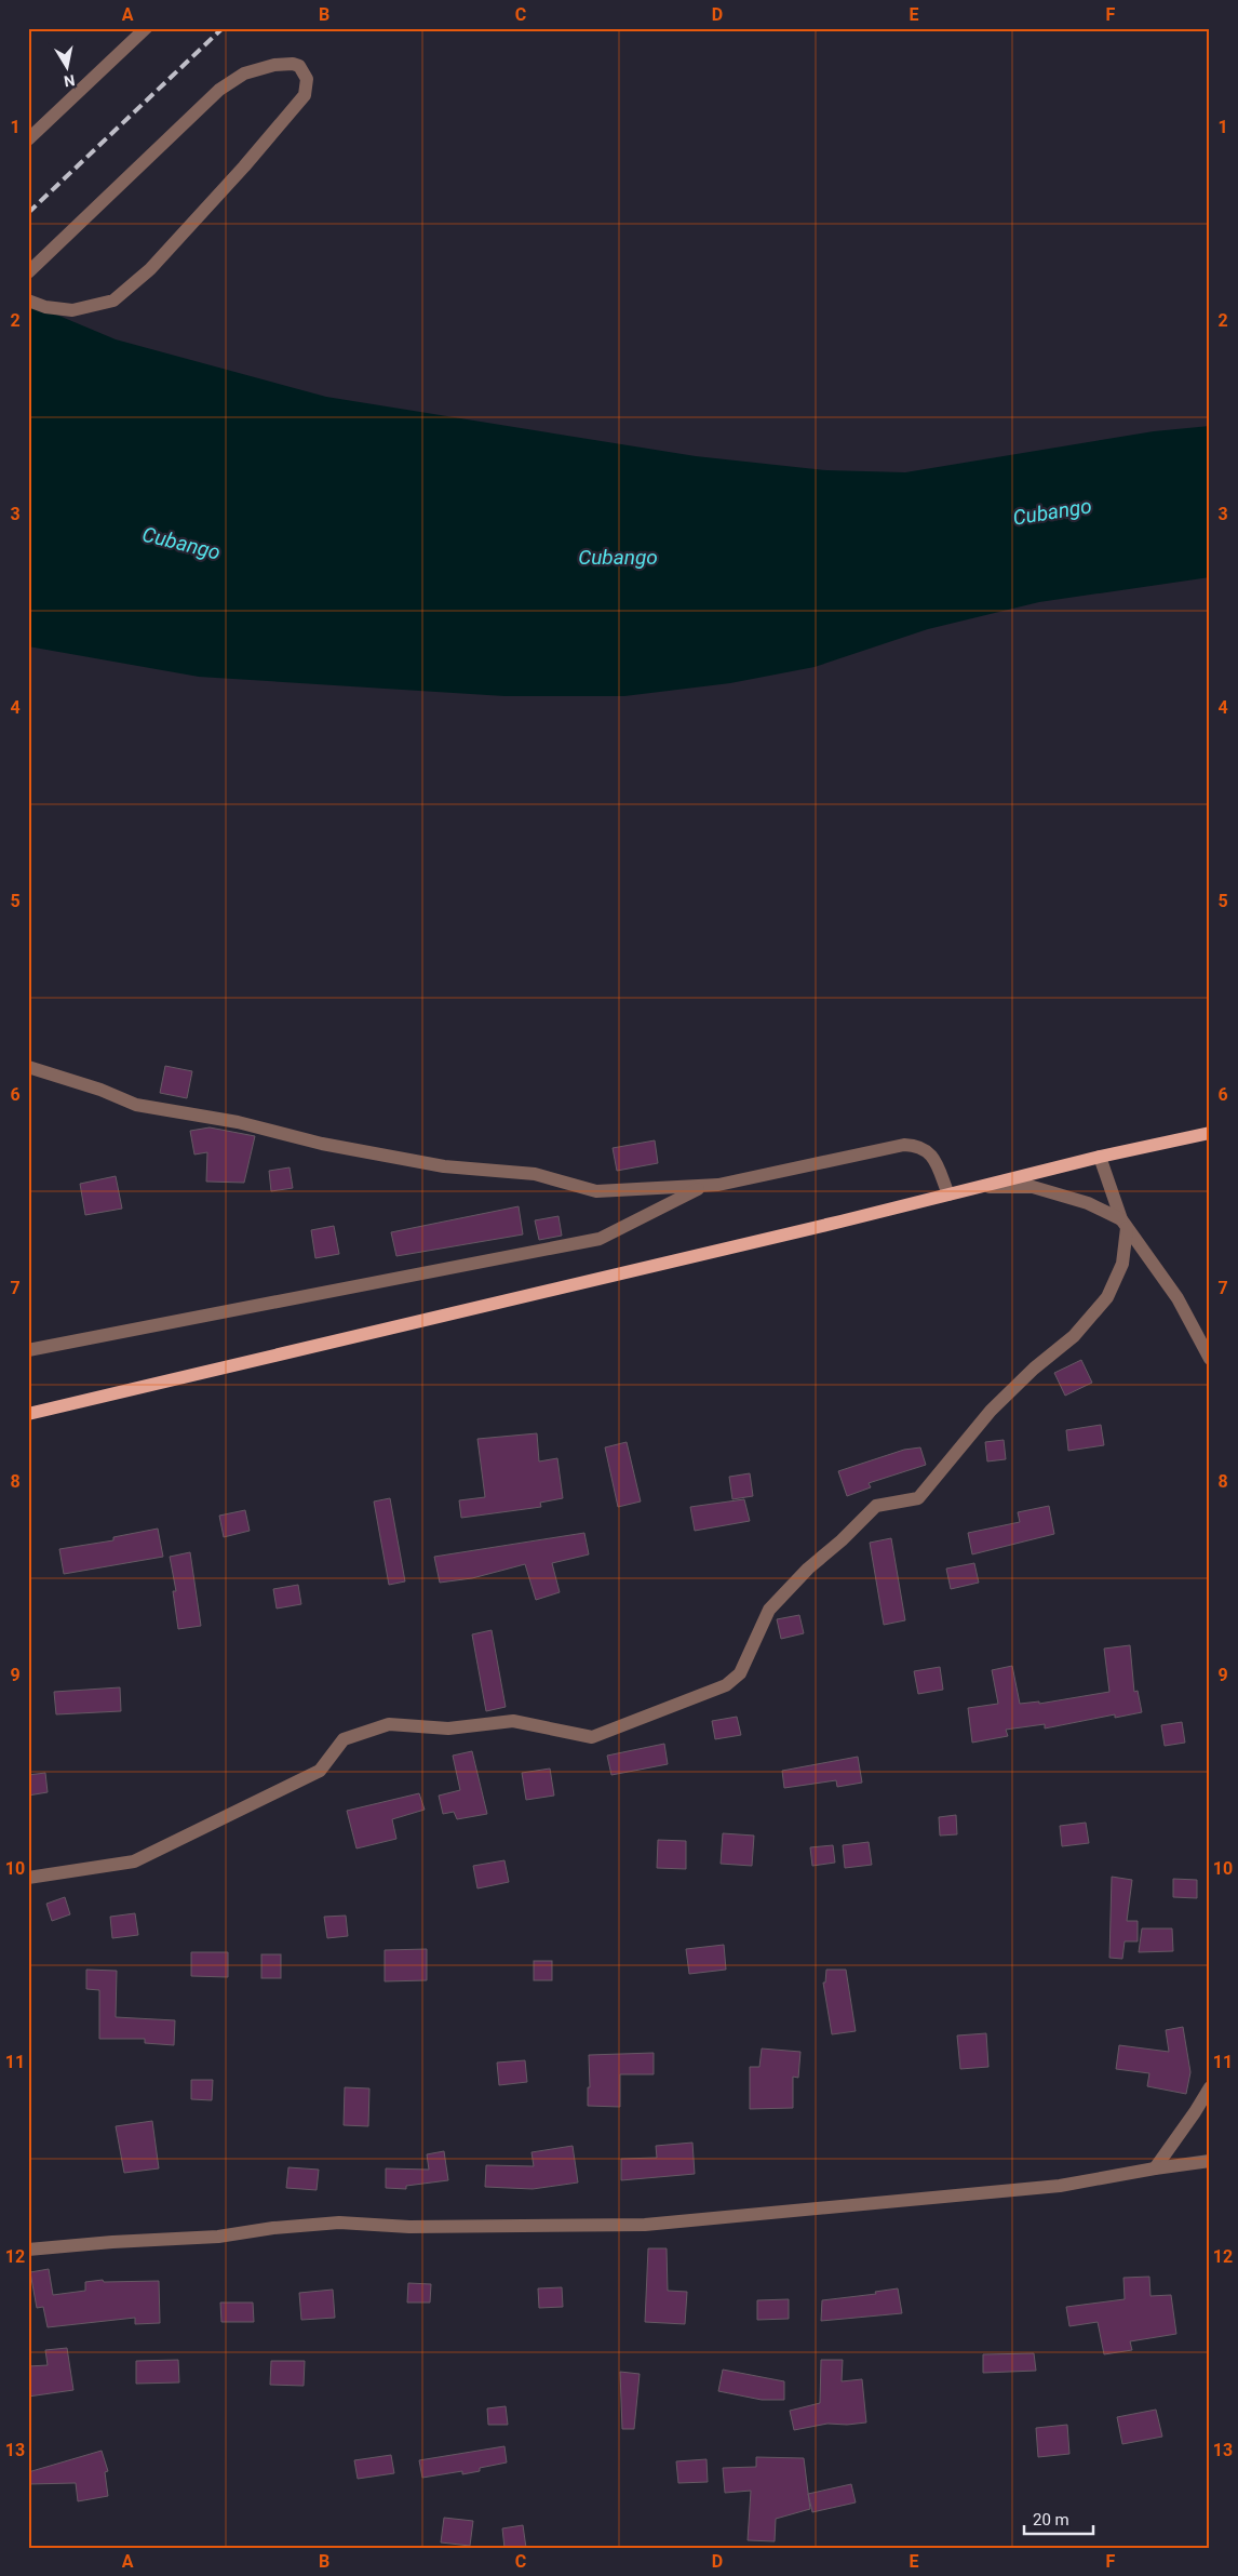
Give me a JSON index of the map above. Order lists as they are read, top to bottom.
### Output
{
  "water": ["Cubango"],
  "scale_bar": "20 m",
  "north": "bottom",
  "grid": {
    "columns": [
      "A",
      "B",
      "C",
      "D",
      "E",
      "F"
    ],
    "rows": [
      "1",
      "2",
      "3",
      "4",
      "5",
      "6",
      "7",
      "8",
      "9",
      "10",
      "11",
      "12",
      "13"
    ]
  }
}
